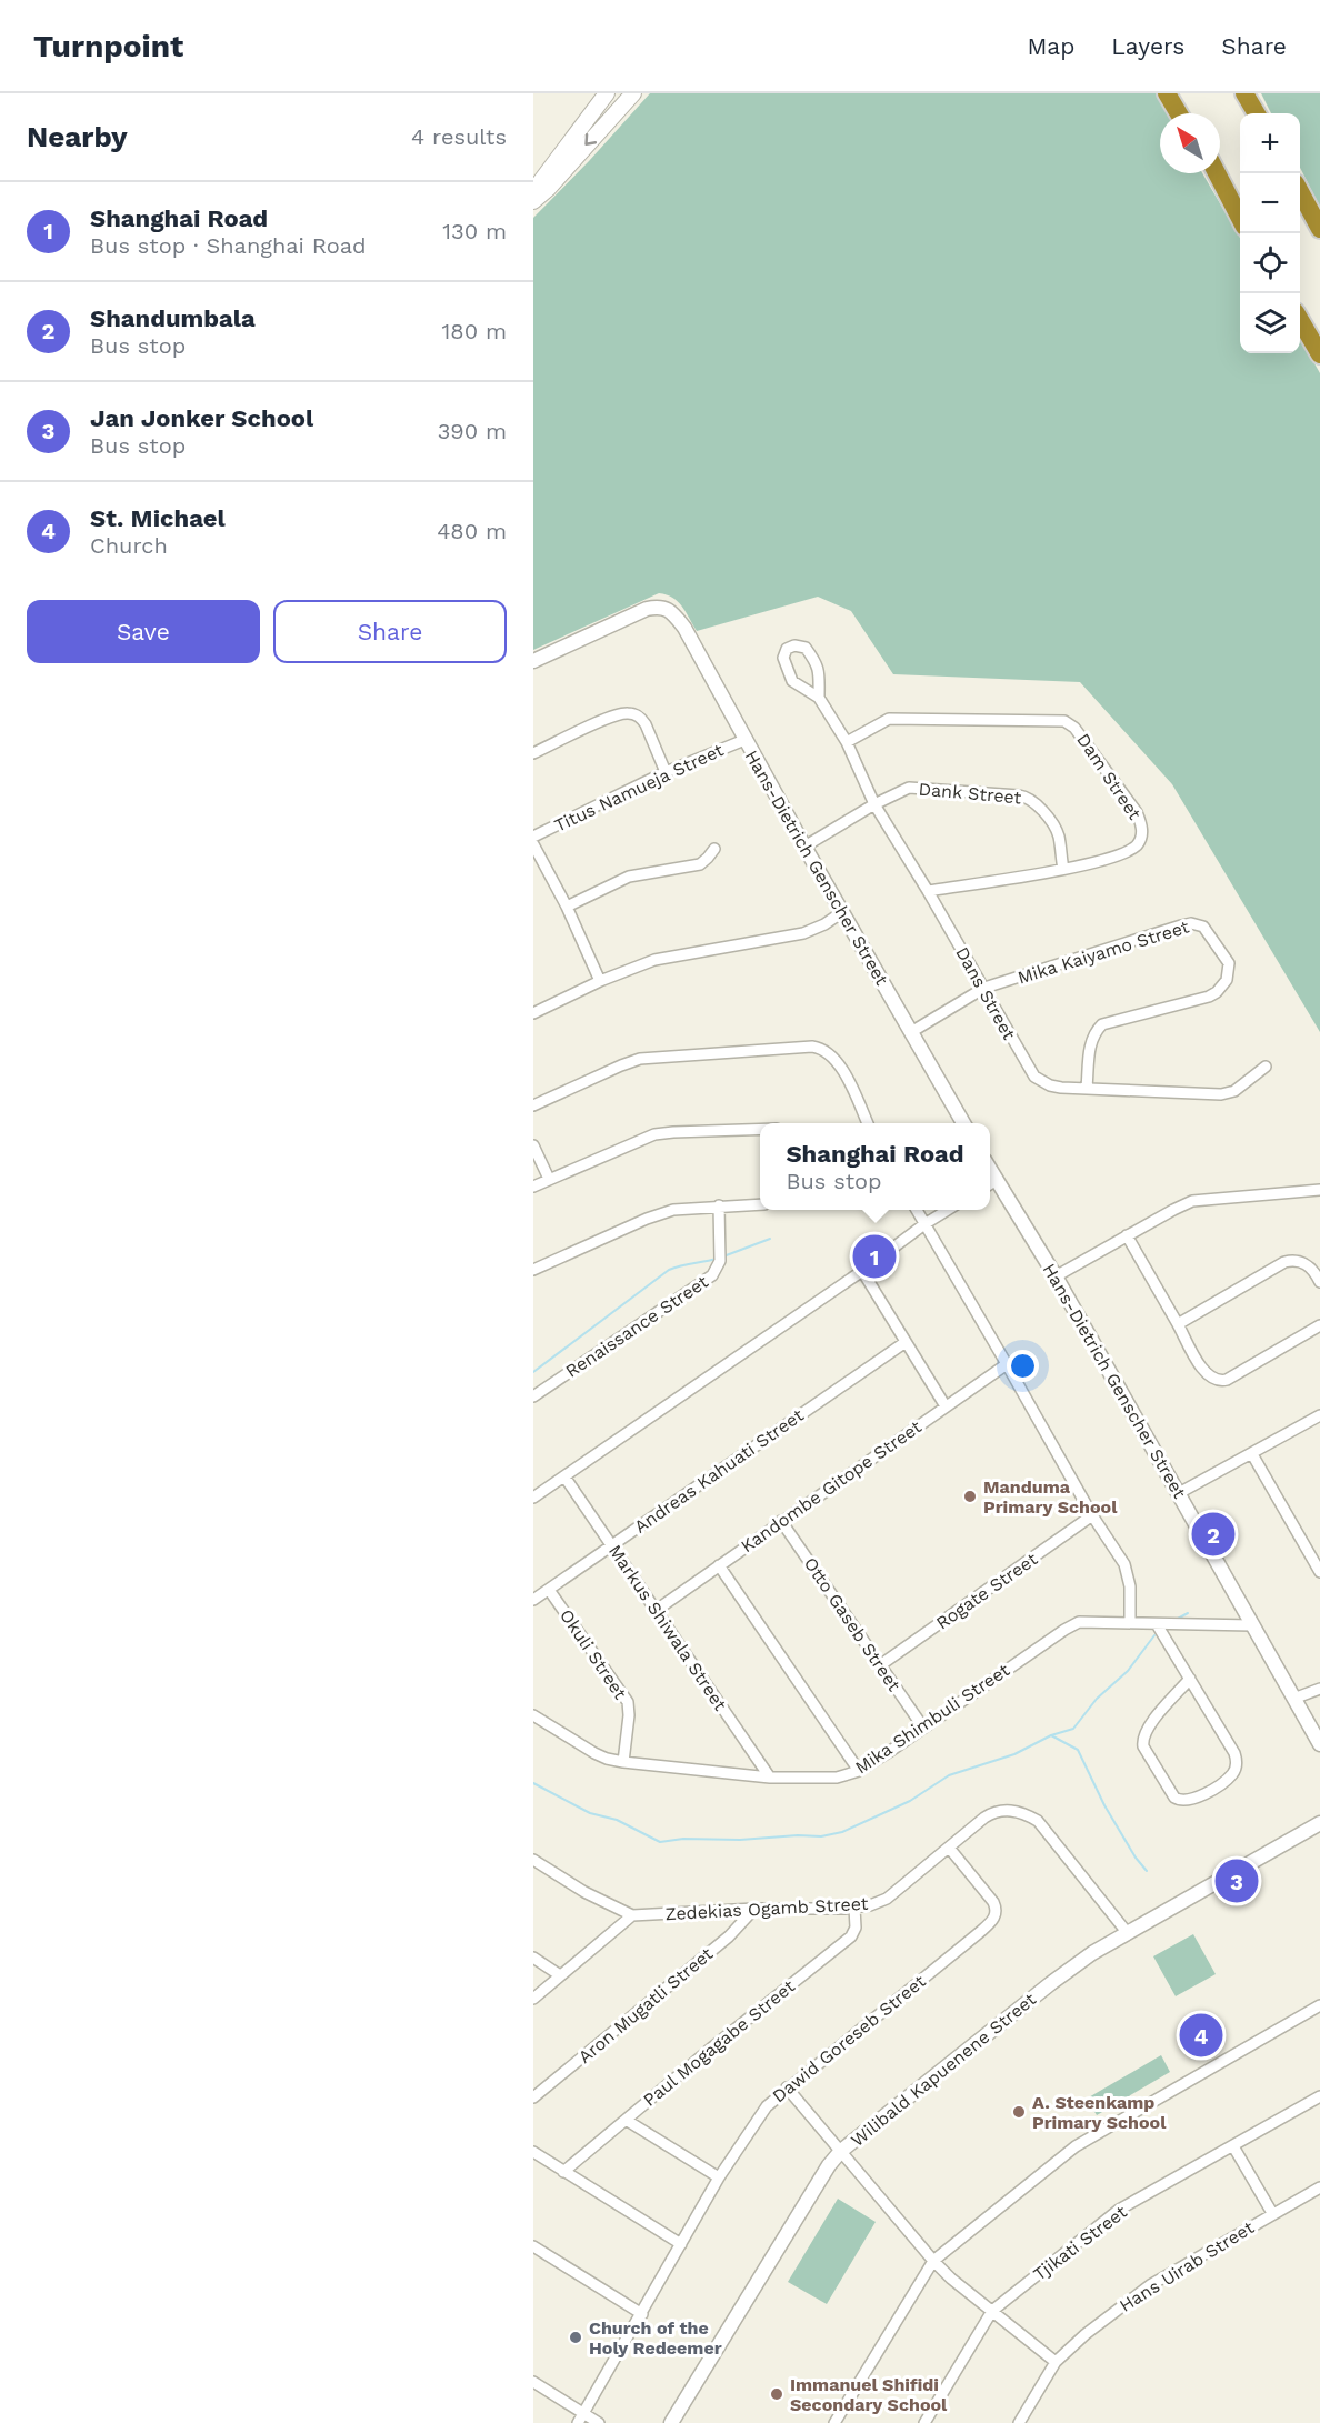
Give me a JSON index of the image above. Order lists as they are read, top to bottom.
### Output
{
  "streets": {
    "street": [
      "Dam Street",
      "Titus Namueja Street",
      "Dank Street",
      "Hans-Dietrich Genscher Street",
      "Mika Kaiyamo Street",
      "Dans Street",
      "Renaissance Street",
      "Andreas Kahuati Street",
      "Kandombe Gitope Street",
      "Rogate Street",
      "Otto Gaseb Street",
      "Markus Shiwala Street",
      "Okuli Street",
      "Mika Shimbuli Street",
      "Zedekias Ogamb Street",
      "Aron Mugatli Street",
      "Dawid Goreseb Street",
      "Paul Mogagabe Street",
      "Wilibald Kapuenene Street",
      "Tjikati Street",
      "Hans Uirab Street"
    ]
  },
  "crossings": [
    ["Dam Street", "Dank Street"],
    ["Dam Street", "Dans Street"],
    ["Titus Namueja Street", "Hans-Dietrich Genscher Street"],
    ["Dank Street", "Hans-Dietrich Genscher Street"],
    ["Dank Street", "Dans Street"],
    ["Hans-Dietrich Genscher Street", "Mika Kaiyamo Street"],
    ["Hans-Dietrich Genscher Street", "Mika Shimbuli Street"],
    ["Mika Kaiyamo Street", "Dans Street"],
    ["Andreas Kahuati Street", "Markus Shiwala Street"],
    ["Andreas Kahuati Street", "Okuli Street"],
    ["Kandombe Gitope Street", "Otto Gaseb Street"],
    ["Kandombe Gitope Street", "Markus Shiwala Street"],
    ["Rogate Street", "Otto Gaseb Street"],
    ["Otto Gaseb Street", "Mika Shimbuli Street"],
    ["Markus Shiwala Street", "Mika Shimbuli Street"],
    ["Okuli Street", "Mika Shimbuli Street"],
    ["Zedekias Ogamb Street", "Aron Mugatli Street"],
    ["Zedekias Ogamb Street", "Dawid Goreseb Street"],
    ["Zedekias Ogamb Street", "Paul Mogagabe Street"],
    ["Zedekias Ogamb Street", "Wilibald Kapuenene Street"]
  ],
  "places": [
    "Manduma Primary School",
    "A. Steenkamp Primary School",
    "Church of the Holy Redeemer",
    "Immanuel Shifidi Secondary School"
  ],
  "north": "top left",
  "page": {
    "header": "Turnpoint",
    "nav": ["Map", "Layers", "Share"],
    "heading": ["Nearby", "4 results"],
    "map_buttons": ["+", "−"],
    "list": [
      {
        "mark": "1",
        "name": "Shanghai Road",
        "note": "Bus stop · Shanghai Road",
        "value": "130 m"
      },
      {
        "mark": "2",
        "name": "Shandumbala",
        "note": "Bus stop",
        "value": "180 m"
      },
      {
        "mark": "3",
        "name": "Jan Jonker School",
        "note": "Bus stop",
        "value": "390 m"
      },
      {
        "mark": "4",
        "name": "St. Michael",
        "note": "Church",
        "value": "480 m"
      }
    ],
    "buttons": ["Save", "Share"],
    "popup": ["Shanghai Road", "Bus stop"],
    "pins": [
      "1",
      "2",
      "3",
      "4"
    ]
  }
}
